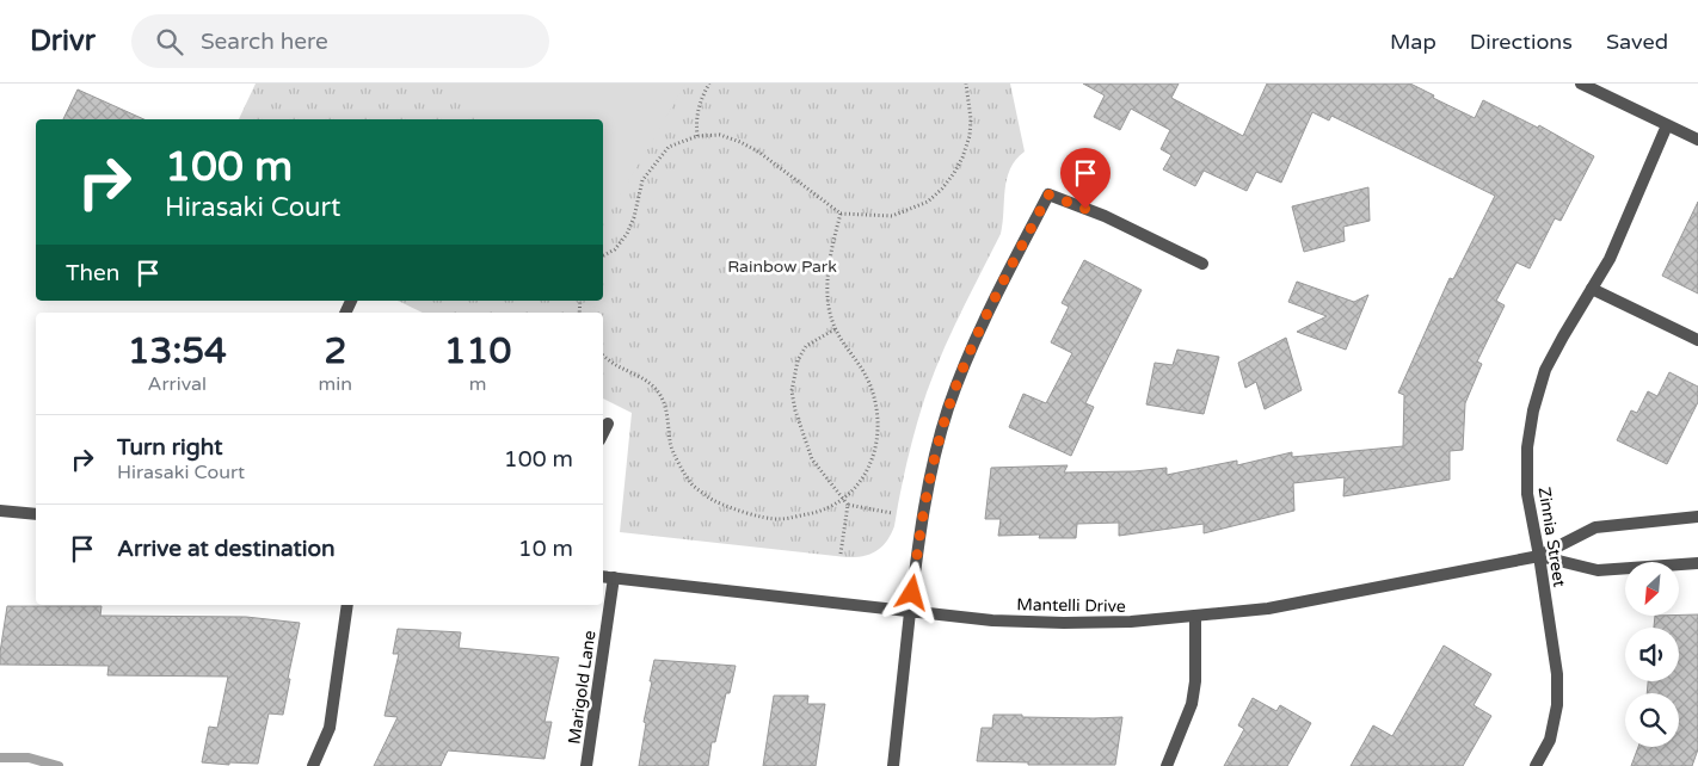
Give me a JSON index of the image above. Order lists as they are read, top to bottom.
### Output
{
  "streets": {
    "street": ["Zinnia Street", "Mantelli Drive", "Marigold Lane"]
  },
  "crossings": [
    ["Zinnia Street", "Mantelli Drive"],
    ["Mantelli Drive", "Marigold Lane"]
  ],
  "parks": ["Rainbow Park"],
  "north": "bottom left",
  "page": {
    "header": "Drivr",
    "search": "Search here",
    "nav": ["Map", "Directions", "Saved"],
    "turn": ["100 m", "Hirasaki Court"],
    "then": "Then",
    "eta": [
      "13:54",
      "Arrival",
      "2",
      "min",
      "110",
      "m"
    ],
    "list": [
      {
        "name": "Turn right",
        "note": "Hirasaki Court",
        "value": "100 m"
      },
      {
        "name": "Arrive at destination",
        "value": "10 m"
      }
    ]
  }
}
